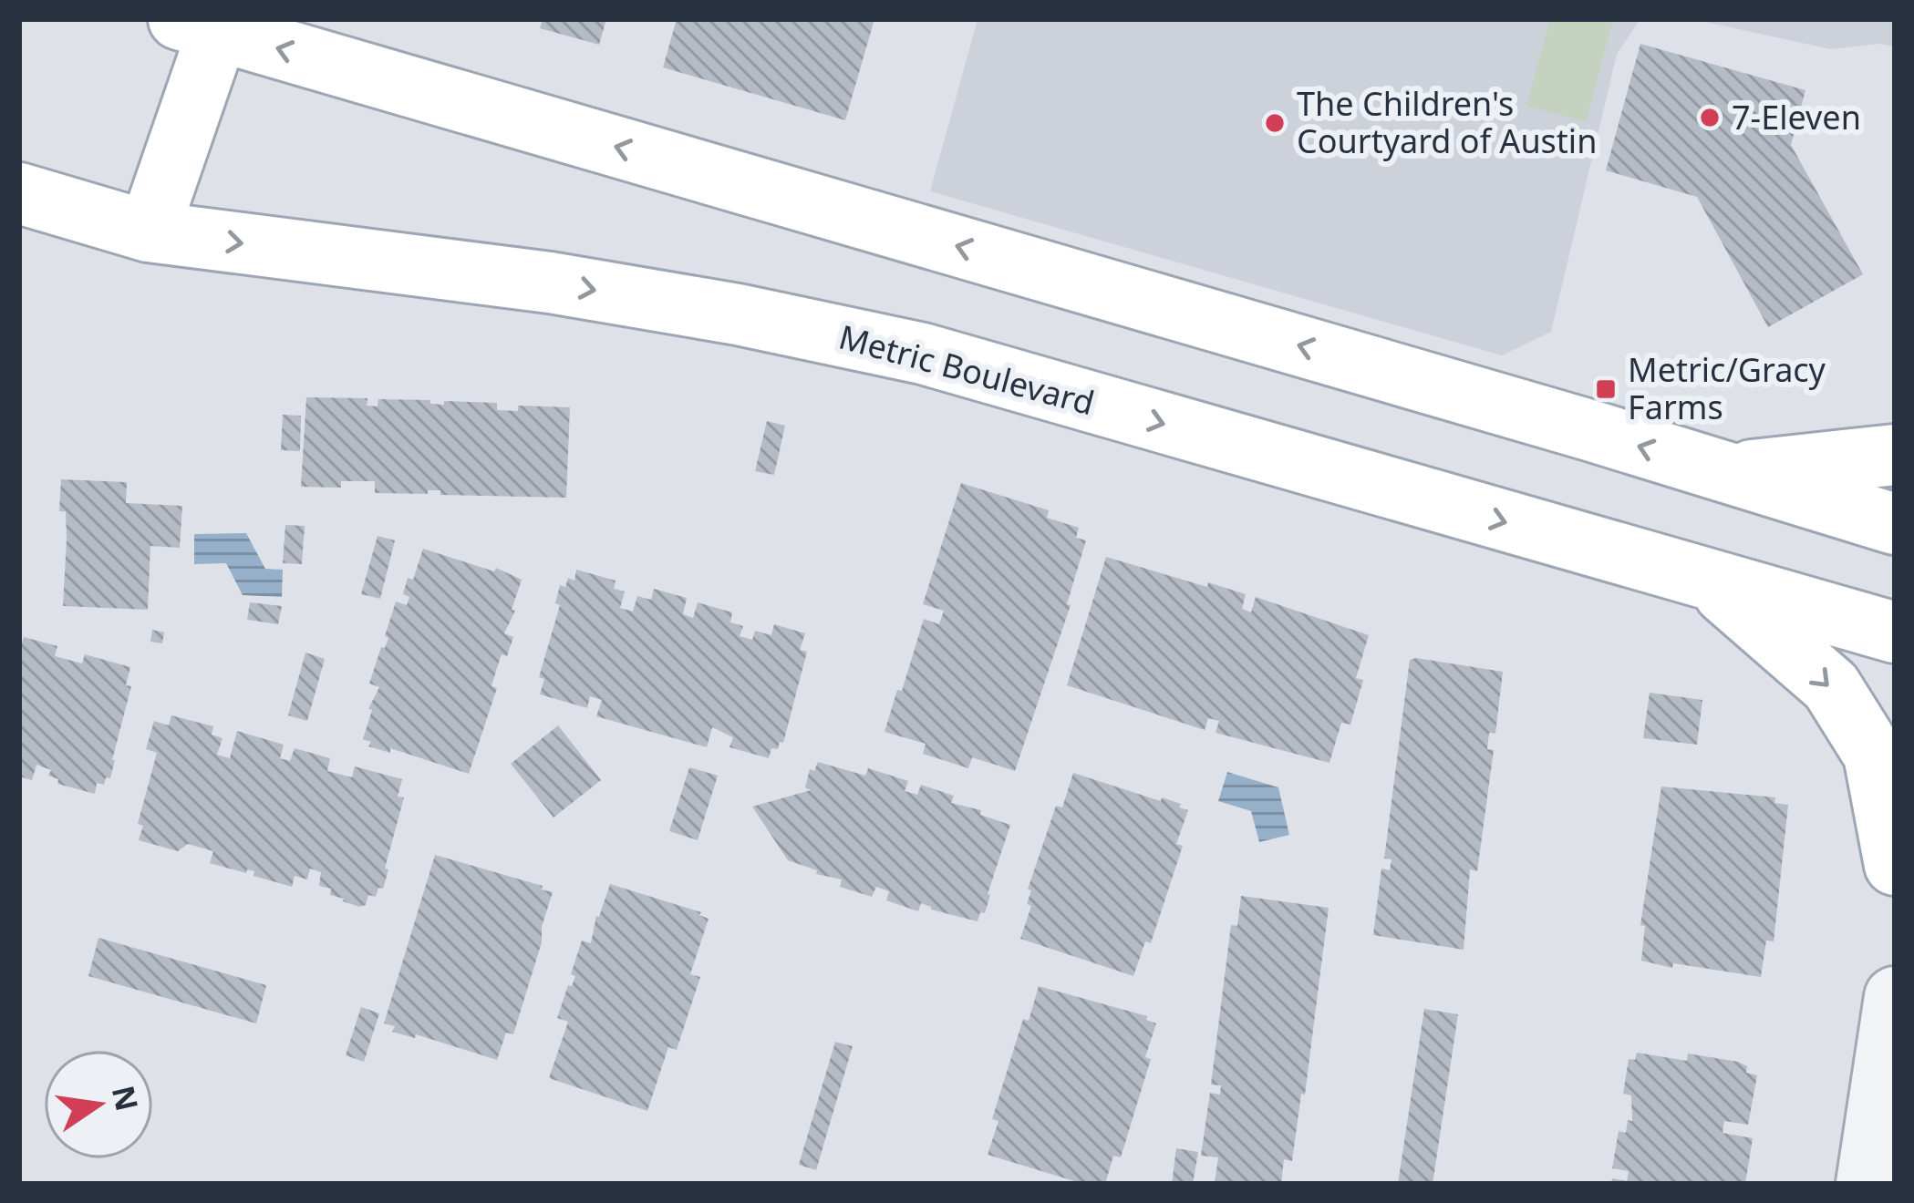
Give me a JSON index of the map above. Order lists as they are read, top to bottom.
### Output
{
  "streets": {
    "main road": ["Metric Boulevard"]
  },
  "places": {
    "other": ["7-Eleven", "The Children's Courtyard of Austin"],
    "transit": ["Metric/Gracy Farms"]
  },
  "north": "right"
}
